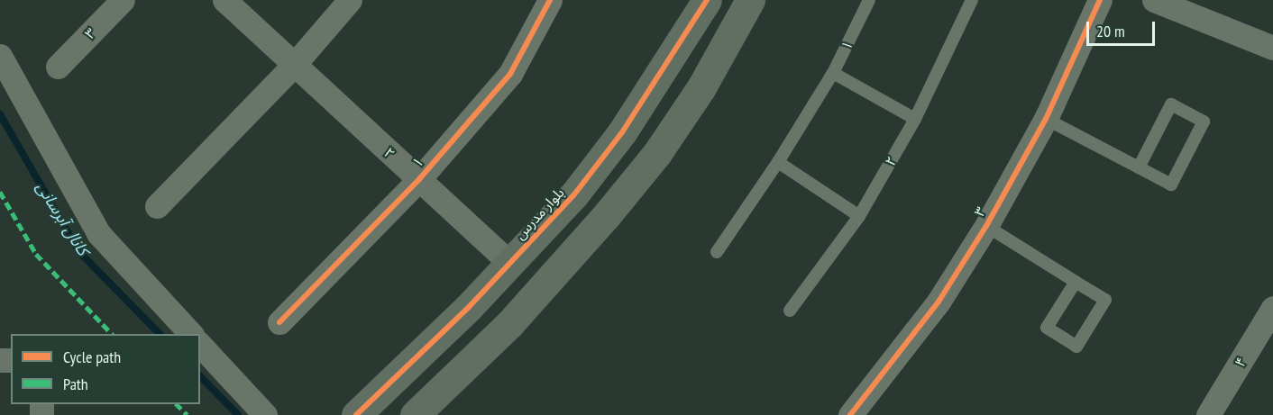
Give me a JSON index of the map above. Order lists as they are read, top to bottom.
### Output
{
  "streets": {
    "street": [
      "۳",
      "۱",
      "۲",
      "بلوار مدرس",
      "۴"
    ]
  },
  "crossings": [
    ["۱", "۲"],
    ["۲", "بلوار مدرس"]
  ],
  "water": ["کانال آبرسانی"],
  "legend": ["Cycle path", "Path"],
  "scale_bar": "20 m"
}
